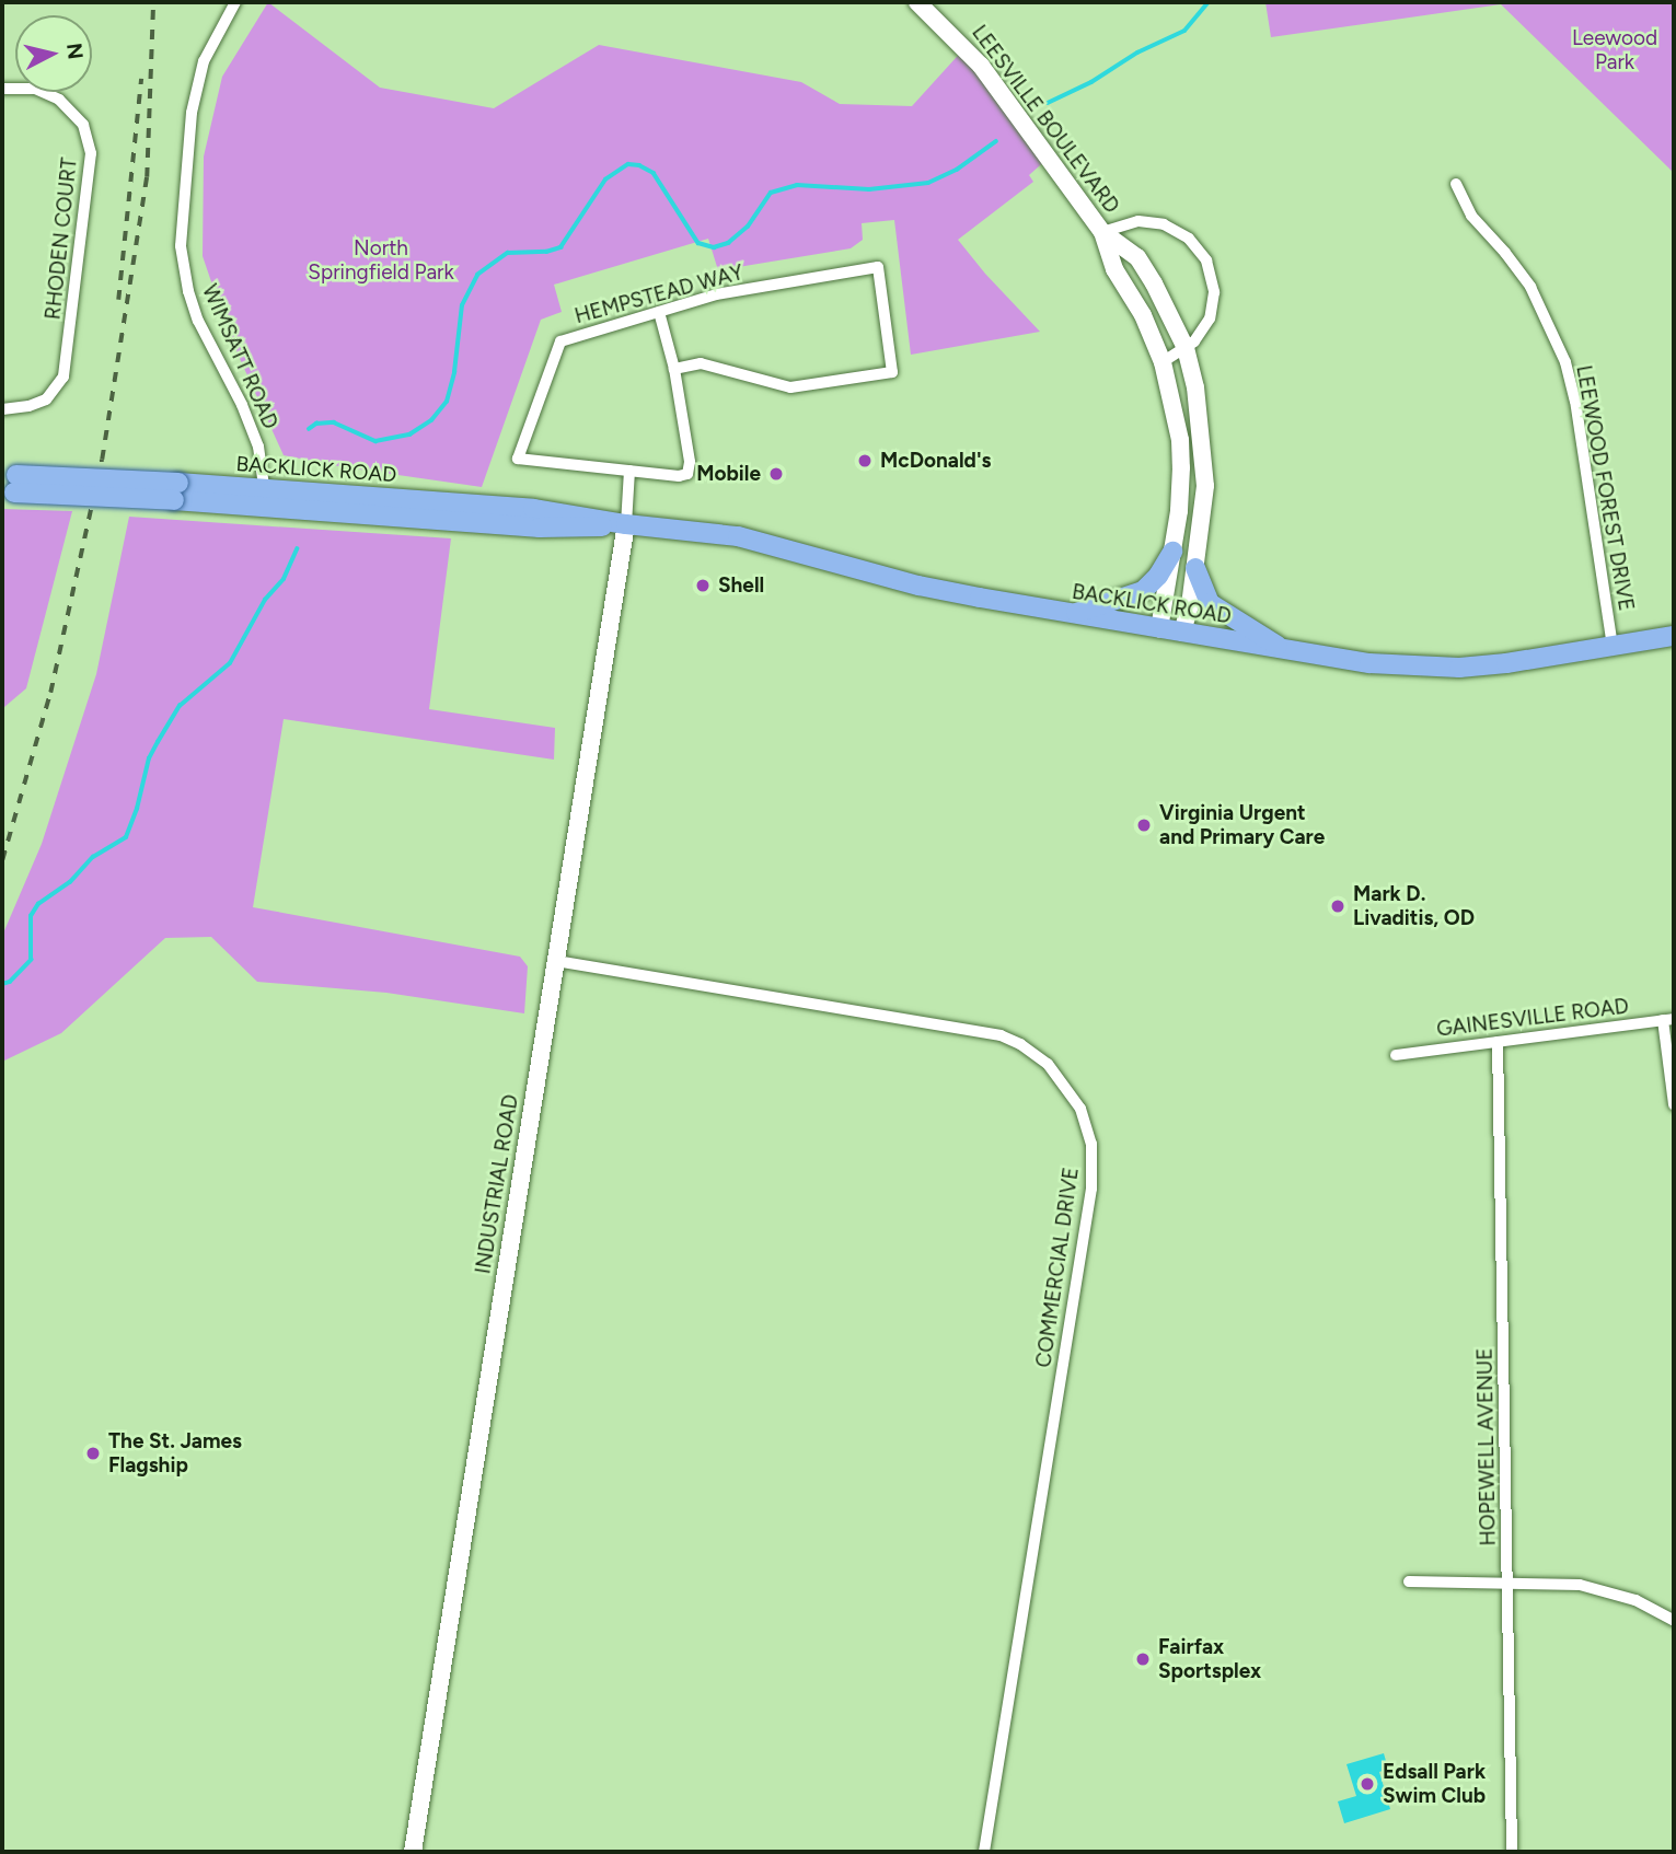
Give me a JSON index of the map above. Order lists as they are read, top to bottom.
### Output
{
  "streets": {
    "main road": ["BACKLICK ROAD"],
    "street": [
      "LEESVILLE BOULEVARD",
      "RHODEN COURT",
      "HEMPSTEAD WAY",
      "WIMSATT ROAD",
      "LEEWOOD FOREST DRIVE",
      "GAINESVILLE ROAD",
      "INDUSTRIAL ROAD",
      "COMMERCIAL DRIVE",
      "HOPEWELL AVENUE"
    ]
  },
  "crossings": [
    ["LEESVILLE BOULEVARD", "BACKLICK ROAD"],
    ["WIMSATT ROAD", "BACKLICK ROAD"],
    ["BACKLICK ROAD", "LEEWOOD FOREST DRIVE"],
    ["BACKLICK ROAD", "INDUSTRIAL ROAD"],
    ["GAINESVILLE ROAD", "HOPEWELL AVENUE"],
    ["INDUSTRIAL ROAD", "COMMERCIAL DRIVE"]
  ],
  "parks": ["Leewood Park", "North Springfield Park"],
  "places": [
    "McDonald's",
    "Mobile",
    "Shell",
    "Virginia Urgent and Primary Care",
    "Mark D. Livaditis, OD",
    "The St. James Flagship",
    "Fairfax Sportsplex",
    "Edsall Park Swim Club"
  ],
  "north": "right"
}
